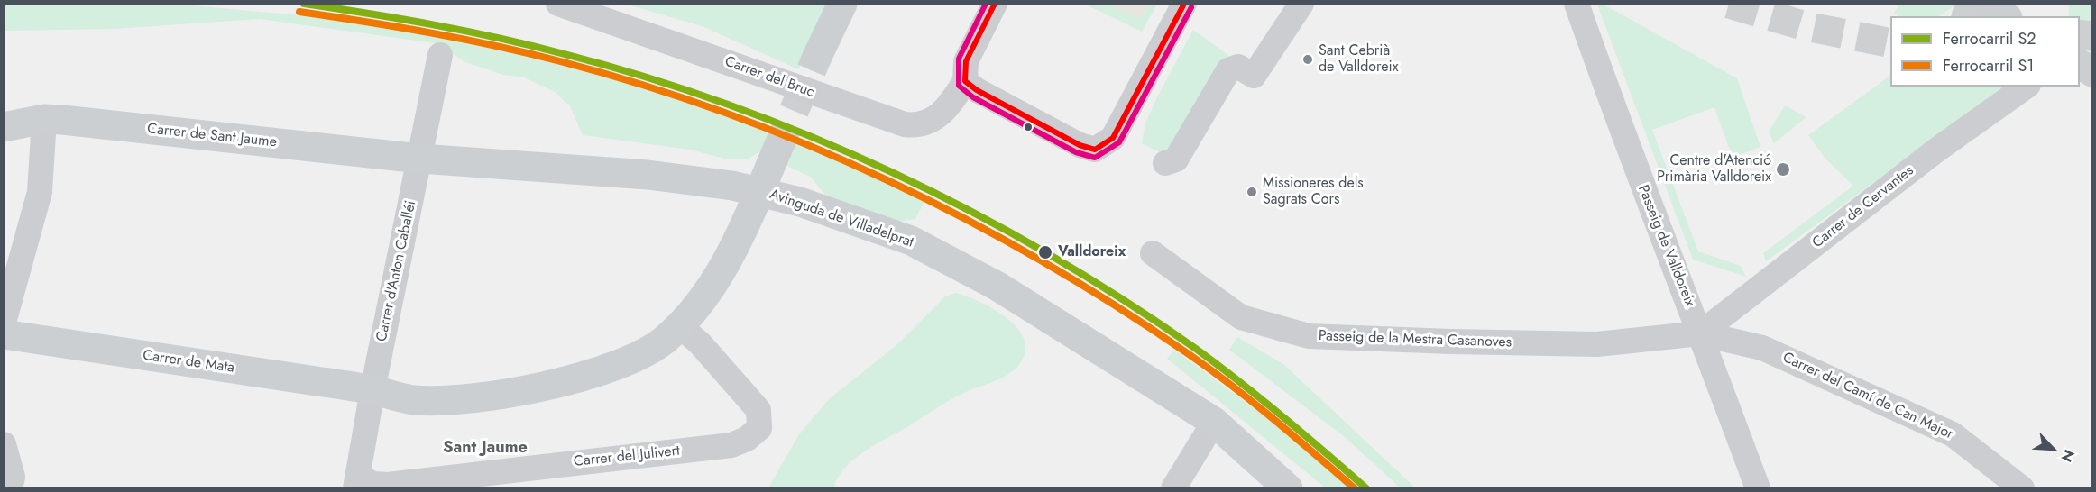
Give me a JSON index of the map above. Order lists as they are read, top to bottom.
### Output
{
  "streets": {
    "street": [
      "Carrer del Bruc",
      "Carrer de Sant Jaume",
      "Carrer de Cervantes",
      "Avinguda de Villadelprat",
      "Passeig de Valldoreix",
      "Carrer d'Anton Caballéi",
      "Passeig de la Mestra Casanoves",
      "Carrer de Mata",
      "Carrer del Camí de Can Major",
      "Carrer del Julivert"
    ]
  },
  "crossings": [
    ["Carrer de Sant Jaume", "Avinguda de Villadelprat"],
    ["Carrer de Sant Jaume", "Carrer d'Anton Caballéi"],
    ["Carrer de Cervantes", "Passeig de Valldoreix"],
    ["Carrer de Cervantes", "Passeig de la Mestra Casanoves"],
    ["Carrer de Cervantes", "Carrer del Camí de Can Major"],
    ["Avinguda de Villadelprat", "Carrer d'Anton Caballéi"],
    ["Avinguda de Villadelprat", "Carrer de Mata"],
    ["Passeig de Valldoreix", "Passeig de la Mestra Casanoves"],
    ["Passeig de Valldoreix", "Carrer del Camí de Can Major"],
    ["Carrer d'Anton Caballéi", "Carrer de Mata"],
    ["Carrer d'Anton Caballéi", "Carrer del Julivert"],
    ["Passeig de la Mestra Casanoves", "Carrer del Camí de Can Major"],
    ["Carrer de Mata", "Carrer del Julivert"]
  ],
  "districts": ["Sant Jaume"],
  "places": [
    "Sant Cebrià de Valldoreix",
    "Centre d'Atenció Primària Valldoreix",
    "Missioneres dels Sagrats Cors",
    "Valldoreix"
  ],
  "lines": ["rail line S2", "rail line S1"],
  "legend": ["Ferrocarril S2", "Ferrocarril S1"],
  "north": "bottom right"
}
